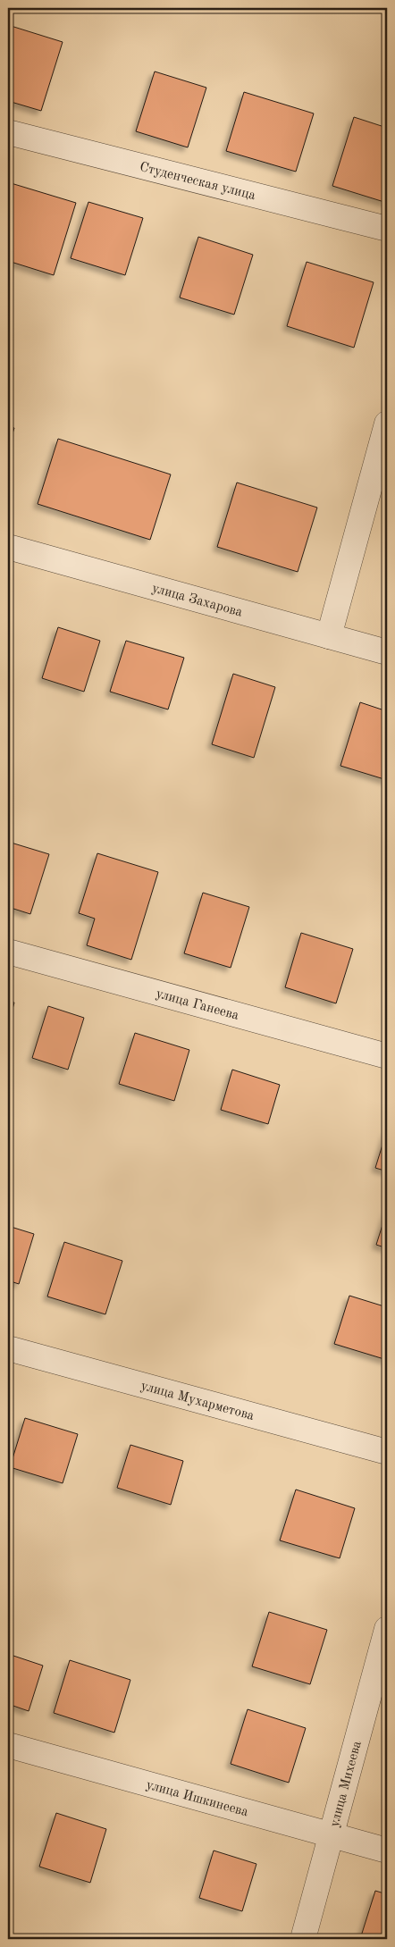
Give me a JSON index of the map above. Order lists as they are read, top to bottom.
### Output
{
  "streets": {
    "street": [
      "Студенческая улица",
      "улица Захарова",
      "улица Ганеева",
      "улица Мухарметова",
      "улица Михеева",
      "улица Ишкинеева"
    ]
  },
  "crossings": [
    ["улица Михеева", "улица Ишкинеева"]
  ]
}
